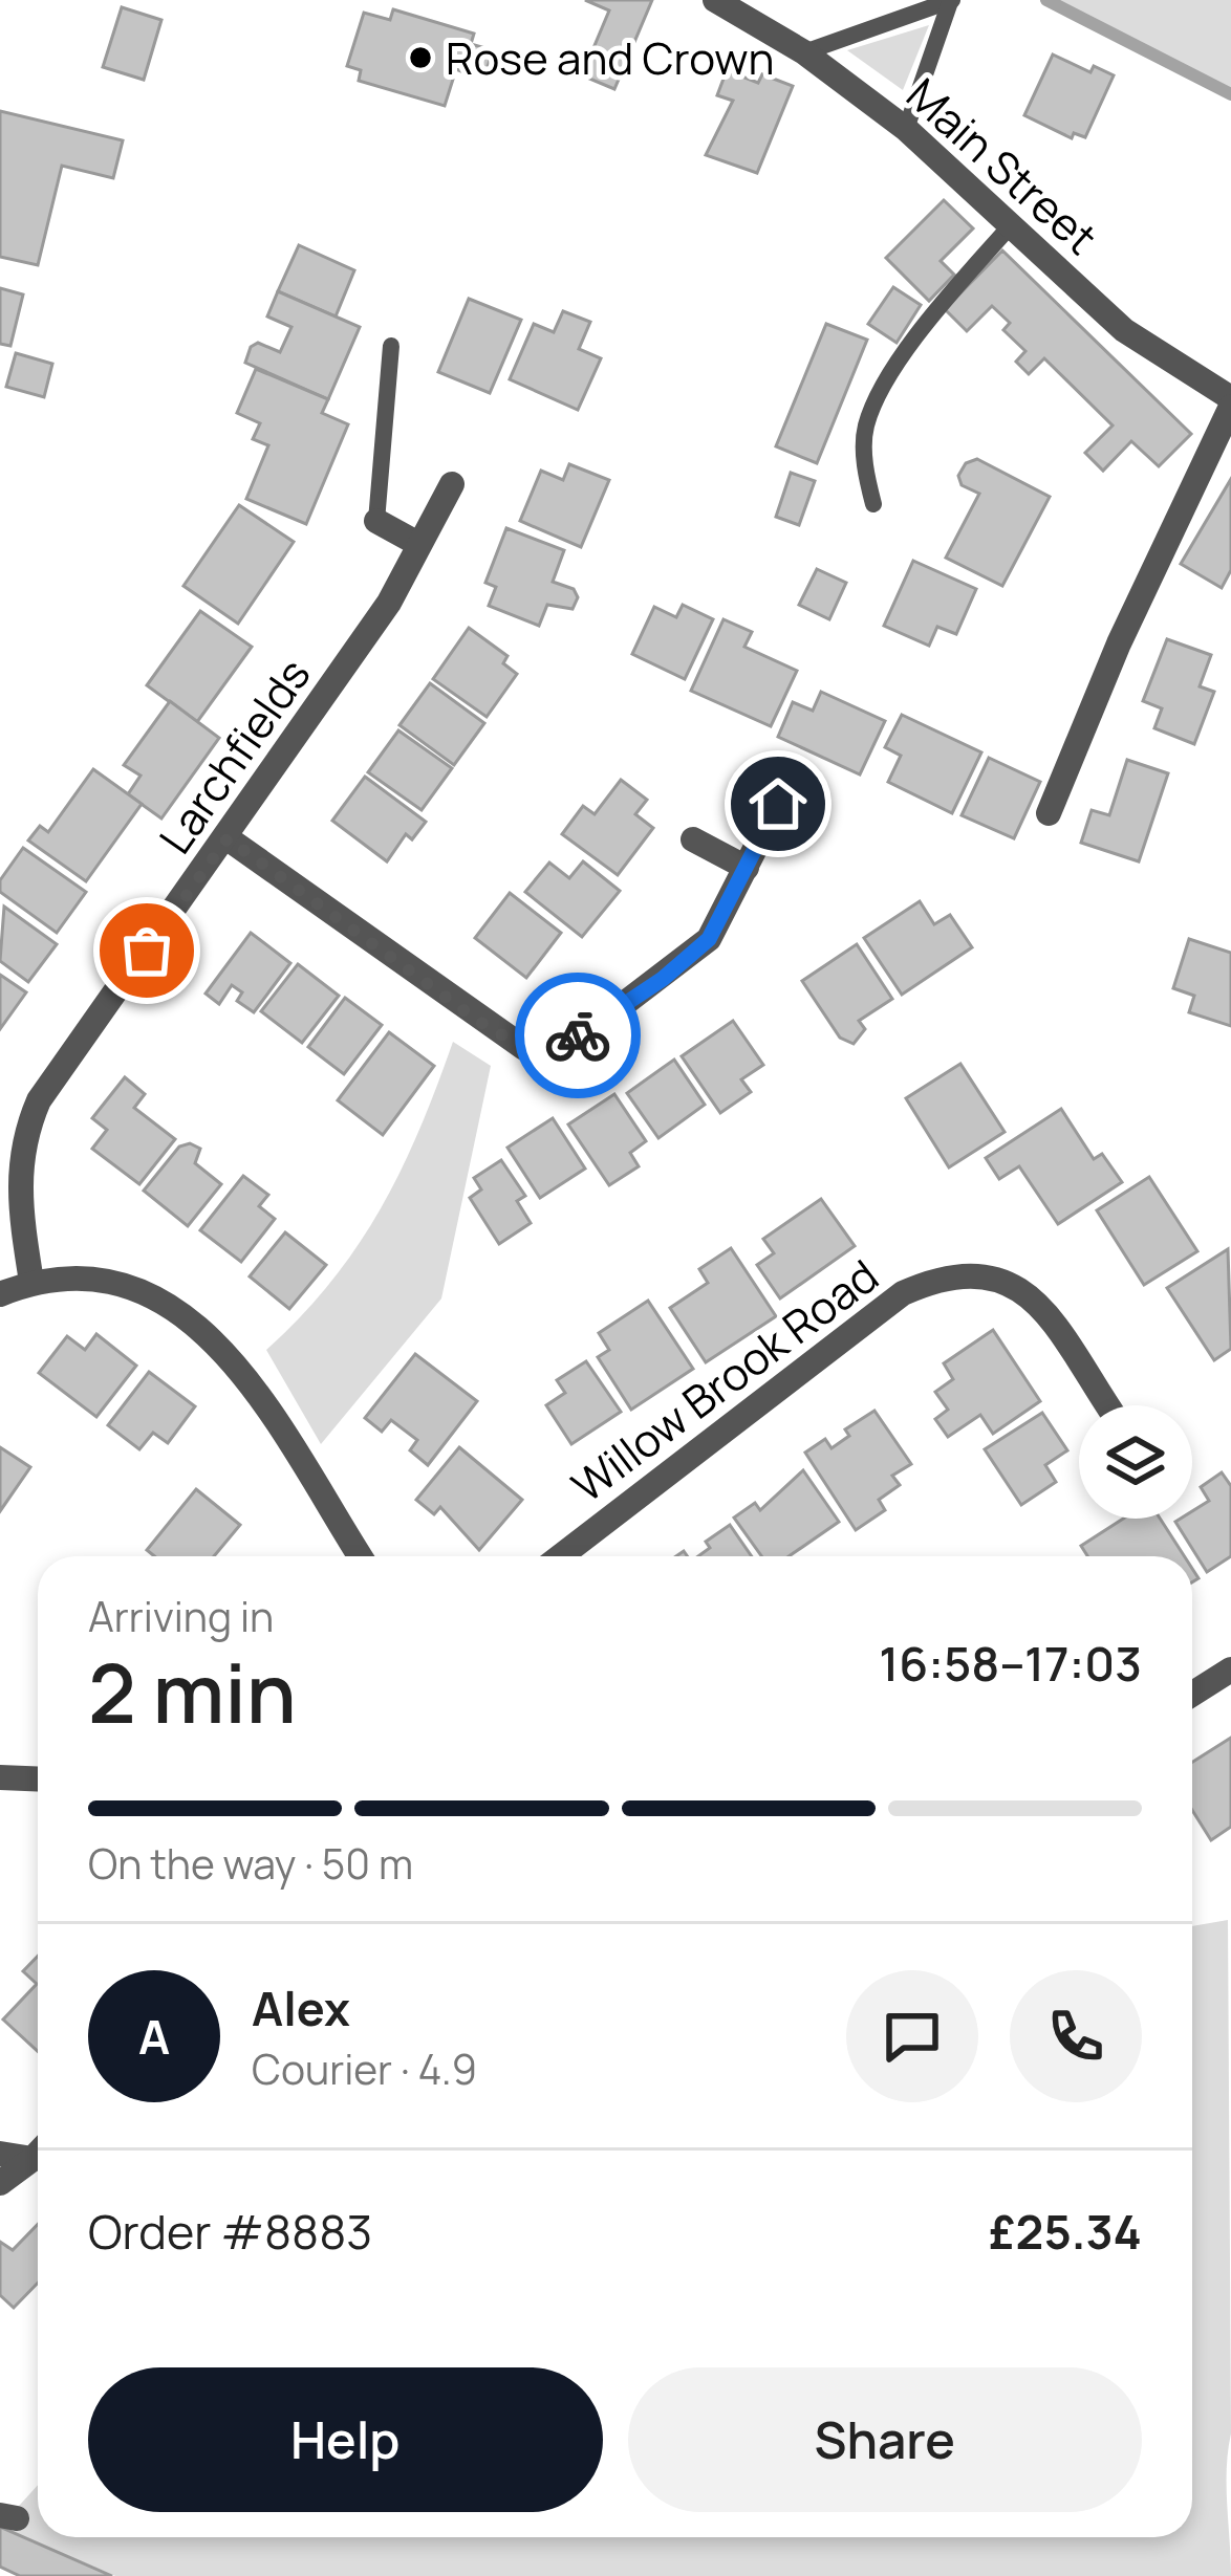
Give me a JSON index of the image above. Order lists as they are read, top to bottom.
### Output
{
  "streets": {
    "street": ["Main Street", "Larchfields", "Willow Brook Road"]
  },
  "places": ["Rose and Crown"],
  "page": {
    "heading": ["2 min", "Arriving in", "16:58–17:03"],
    "panel": [
      "Alex",
      "Courier · 4.9",
      "Order #8883",
      "£25.34"
    ],
    "bar": "On the way · 50 m",
    "round": "A",
    "buttons": ["Help", "Share"]
  }
}
